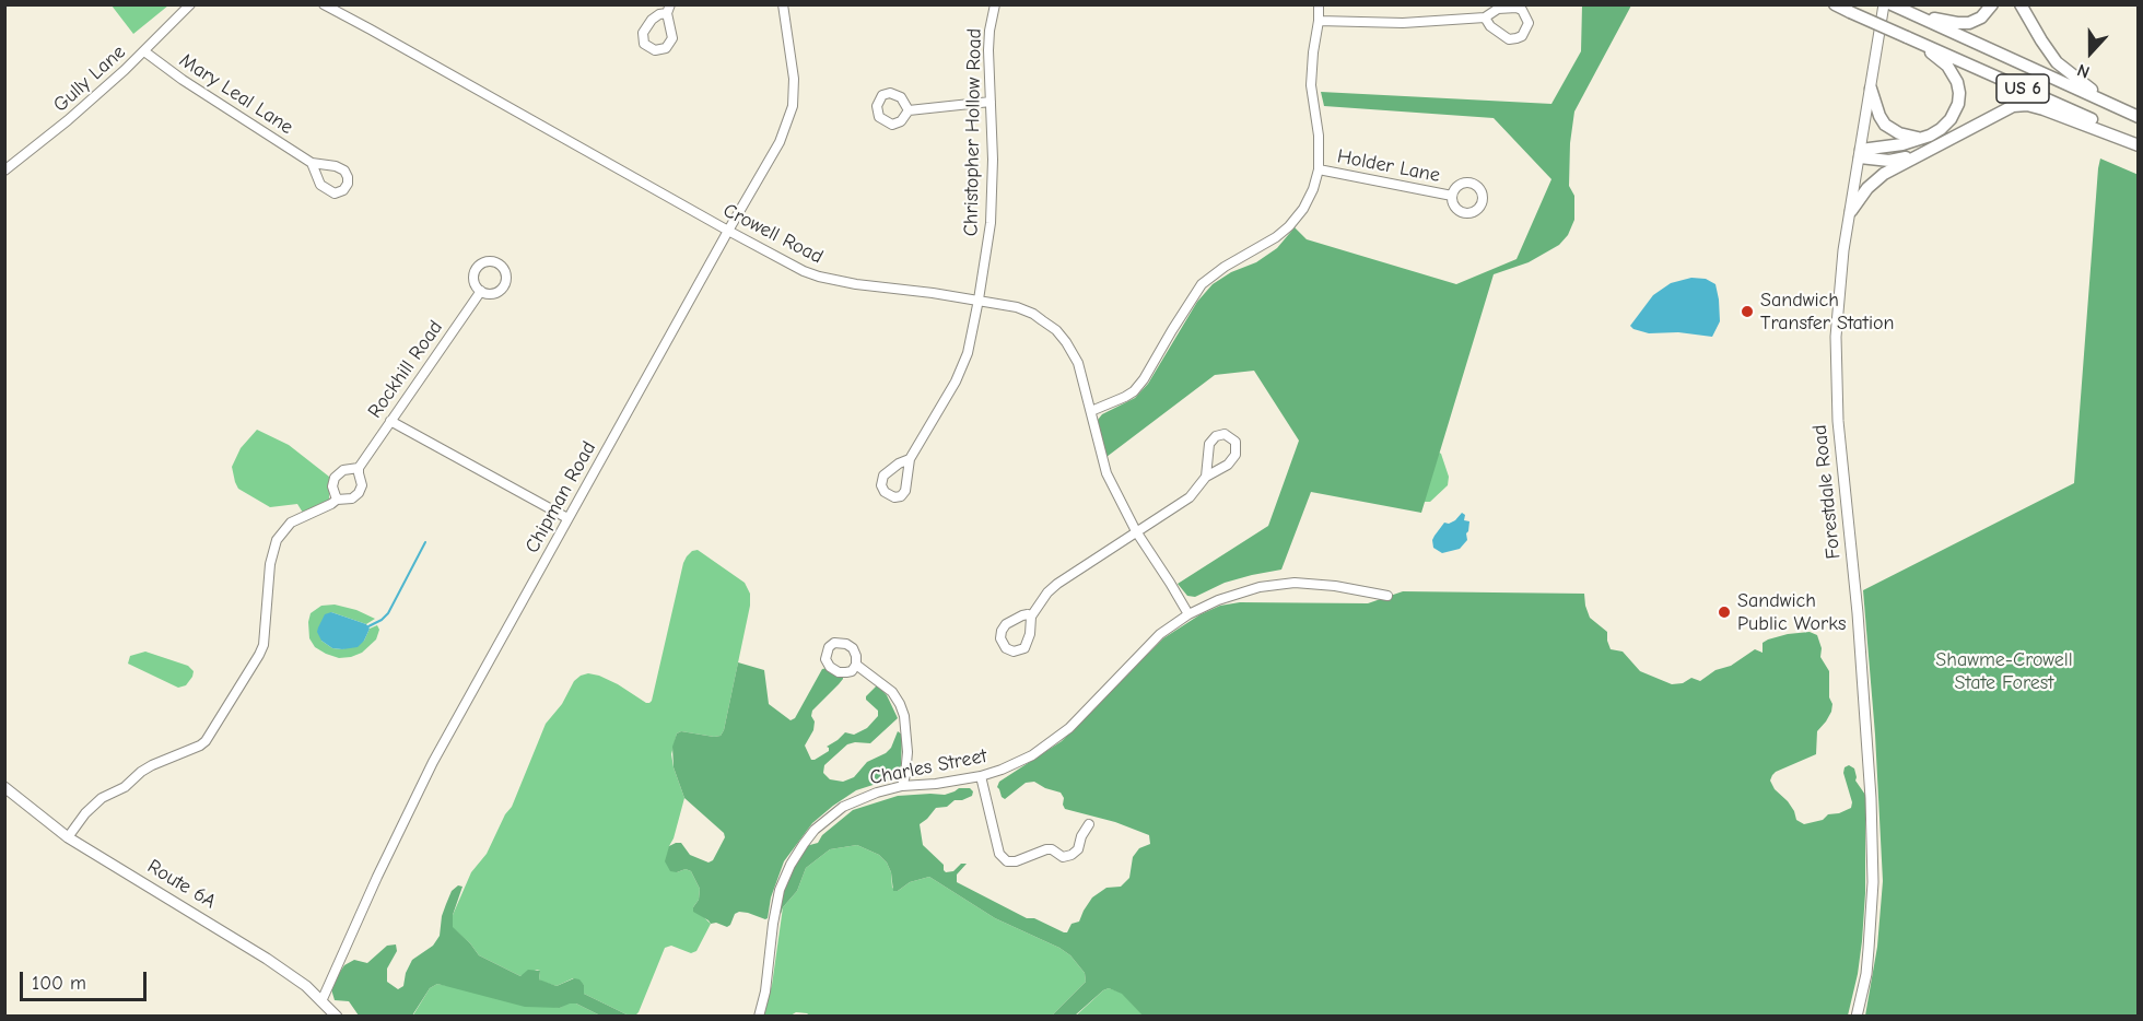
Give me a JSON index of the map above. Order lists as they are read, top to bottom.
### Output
{
  "streets": {
    "highway": ["US 6"],
    "main road": ["Forestdale Road", "Route 6A"],
    "street": [
      "Gully Lane",
      "Mary Leal Lane",
      "Christopher Hollow Road",
      "Holder Lane",
      "Crowell Road",
      "Rockhill Road",
      "Chipman Road",
      "Charles Street"
    ]
  },
  "crossings": [
    ["Gully Lane", "Mary Leal Lane"],
    ["Christopher Hollow Road", "Crowell Road"],
    ["Crowell Road", "Chipman Road"],
    ["Crowell Road", "Charles Street"],
    ["Rockhill Road", "Route 6A"],
    ["Chipman Road", "Route 6A"]
  ],
  "parks": ["Shawme-Crowell State Forest"],
  "places": ["Sandwich Transfer Station", "Sandwich Public Works"],
  "scale_bar": "100 m",
  "north": "bottom"
}
